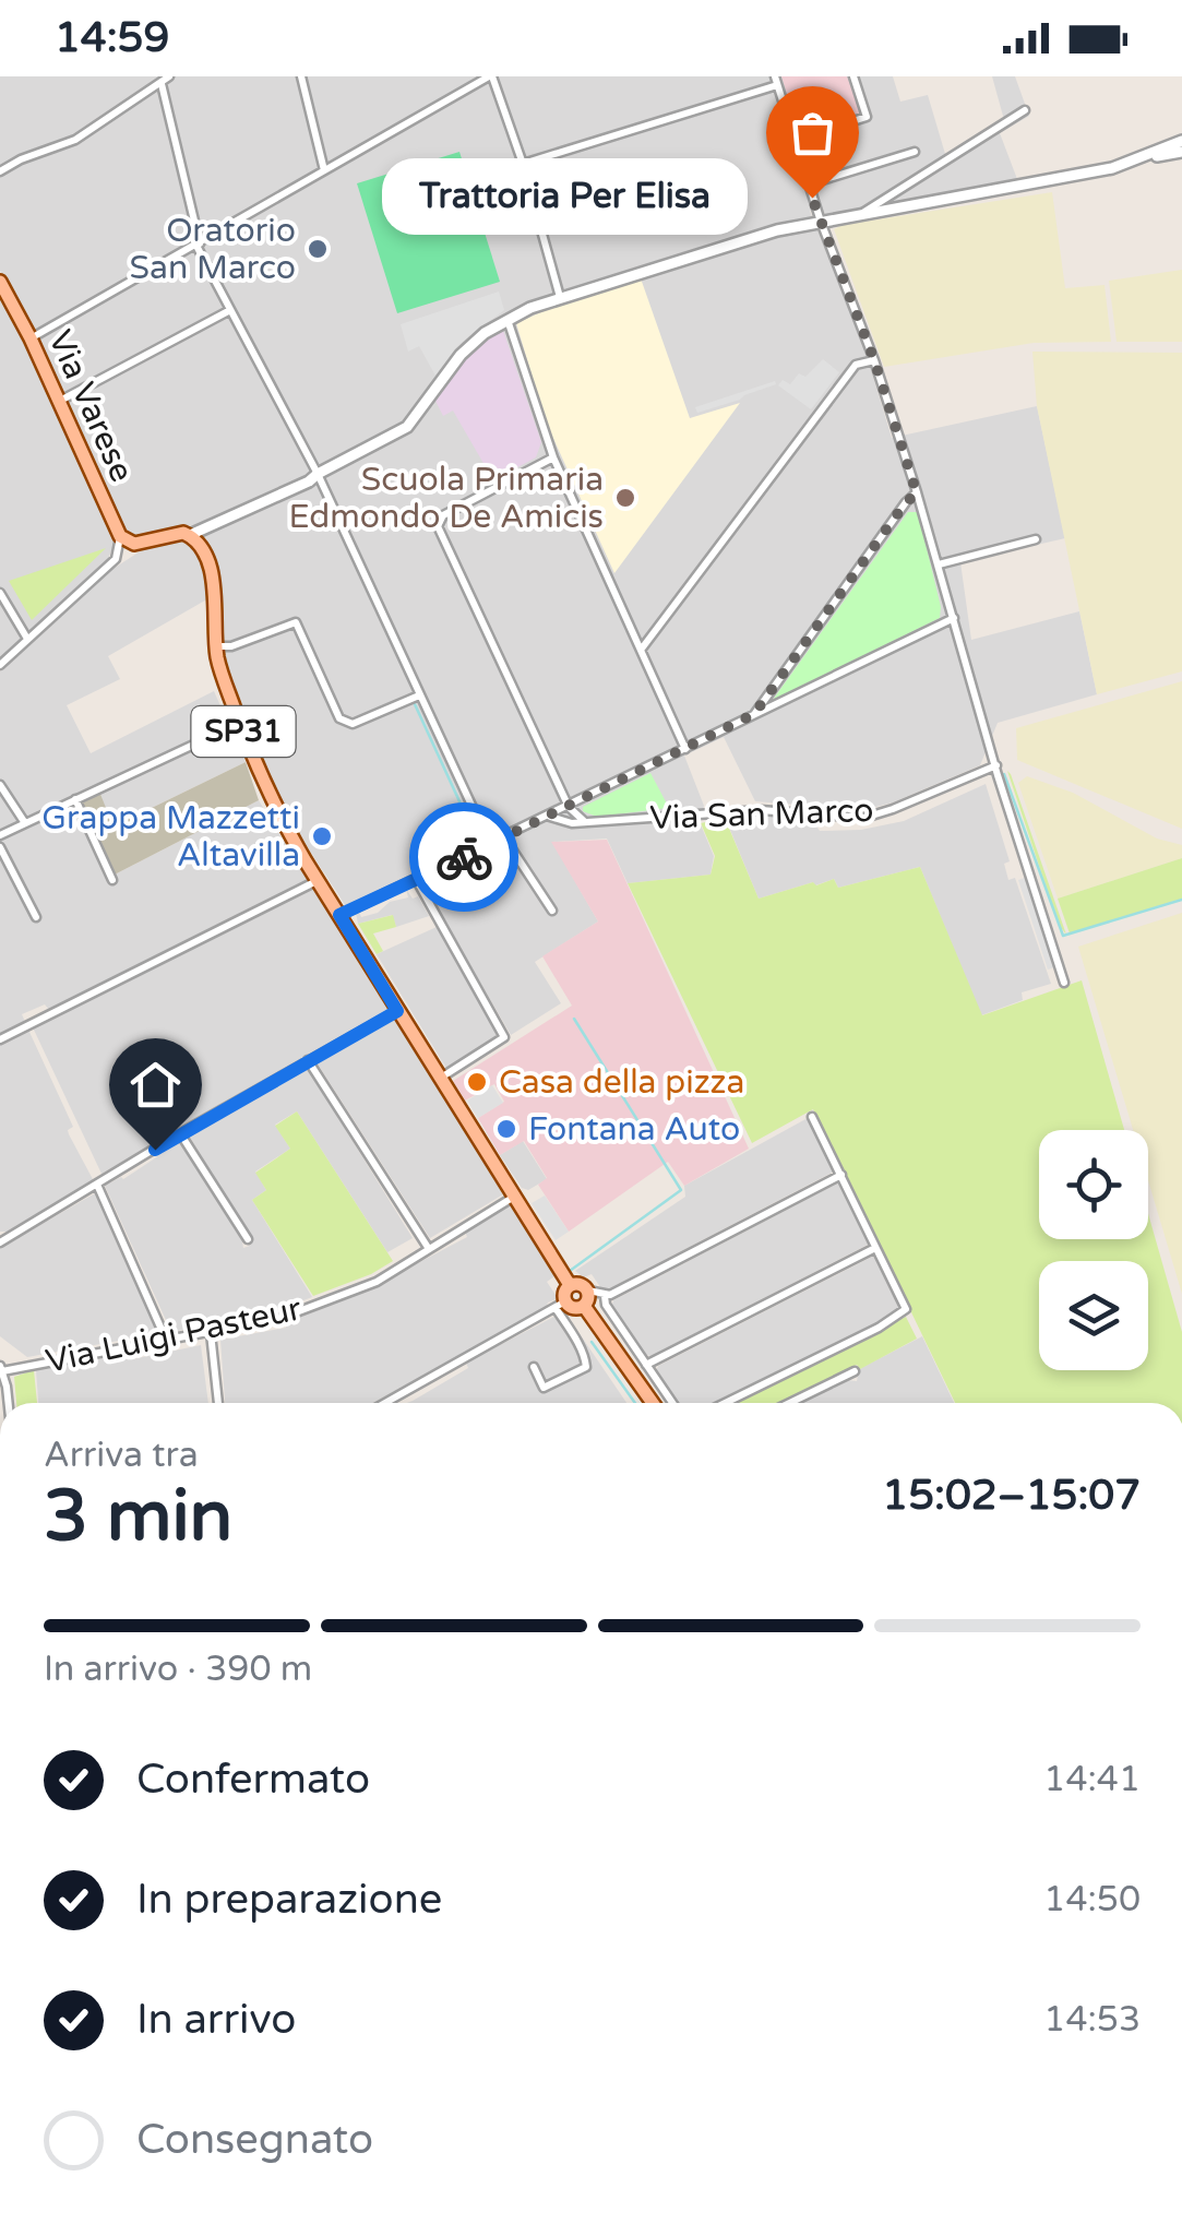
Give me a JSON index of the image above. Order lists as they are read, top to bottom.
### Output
{
  "streets": {
    "main road": ["Via Varese", "SP31"],
    "street": ["Via San Marco", "Via Luigi Pasteur"]
  },
  "crossings": [
    ["SP31", "Via Luigi Pasteur"]
  ],
  "places": [
    "Trattoria Per Elisa",
    "Oratorio San Marco",
    "Scuola Primaria Edmondo De Amicis",
    "Grappa Mazzetti Altavilla",
    "Casa della pizza",
    "Fontana Auto"
  ],
  "page": {
    "status": "14:59",
    "bubble": "Trattoria Per Elisa",
    "heading": ["3 min", "Arriva tra", "15:02–15:07"],
    "bar": "In arrivo · 390 m",
    "list": [
      ["Confermato", "14:41"],
      ["In preparazione", "14:50"],
      ["In arrivo", "14:53"],
      "Consegnato"
    ]
  }
}
